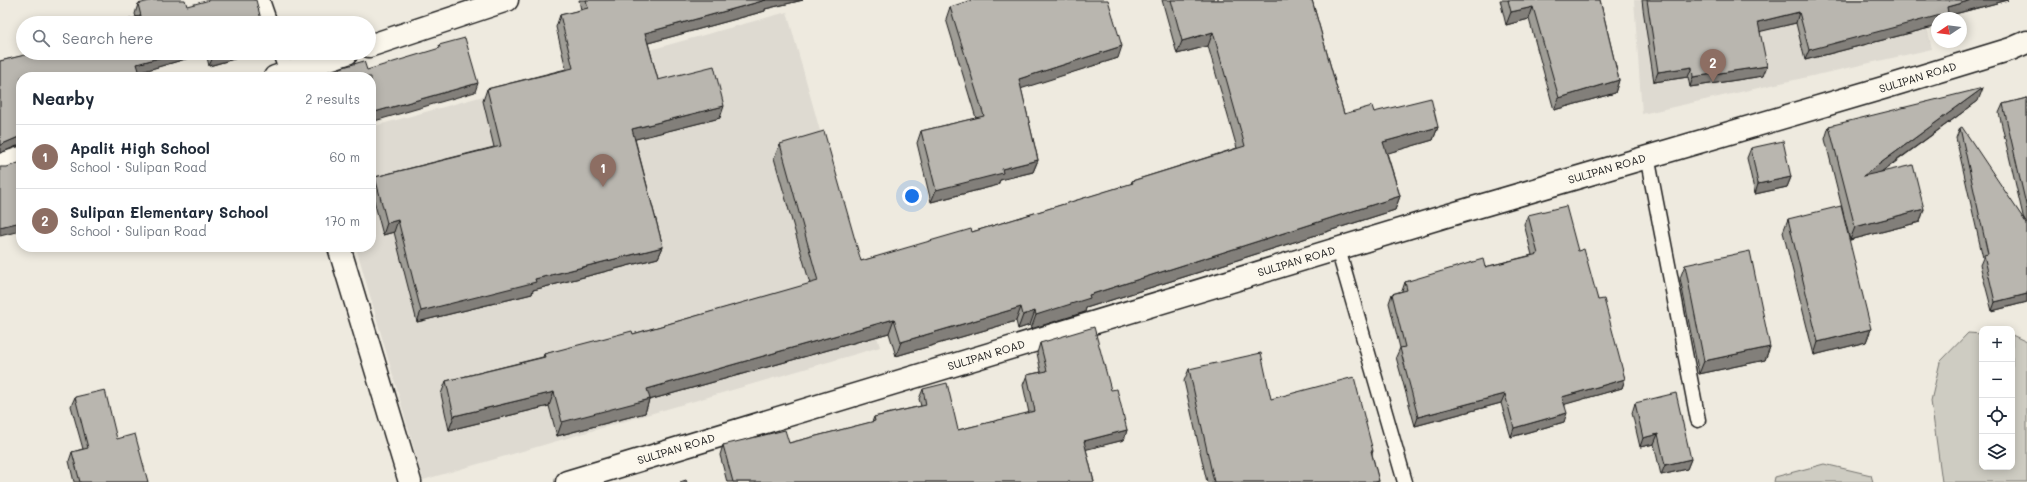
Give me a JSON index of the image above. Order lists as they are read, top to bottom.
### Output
{
  "streets": {
    "street": ["SULIPAN ROAD"]
  },
  "north": "left",
  "page": {
    "search": "Search here",
    "pins": ["2", "1"],
    "heading": ["Nearby", "2 results"],
    "list": [
      {
        "mark": "1",
        "name": "Apalit High School",
        "note": "School · Sulipan Road",
        "value": "60 m"
      },
      {
        "mark": "2",
        "name": "Sulipan Elementary School",
        "note": "School · Sulipan Road",
        "value": "170 m"
      }
    ],
    "map_buttons": ["+", "−"]
  }
}
